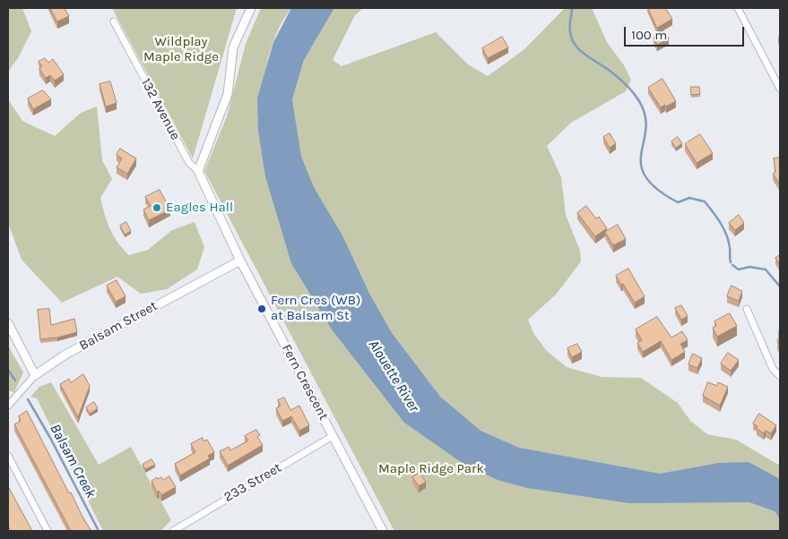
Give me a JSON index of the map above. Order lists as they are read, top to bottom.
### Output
{
  "streets": {
    "street": [
      "132 Avenue",
      "Balsam Street",
      "Fern Crescent",
      "233 Street"
    ]
  },
  "crossings": [
    ["132 Avenue", "Fern Crescent"],
    ["Balsam Street", "Fern Crescent"],
    ["Fern Crescent", "233 Street"]
  ],
  "water": ["Alouette River", "Balsam Creek"],
  "parks": ["Wildplay Maple Ridge", "Maple Ridge Park"],
  "places": ["Eagles Hall", "Fern Cres (WB) at Balsam St"],
  "scale_bar": "100 m"
}
